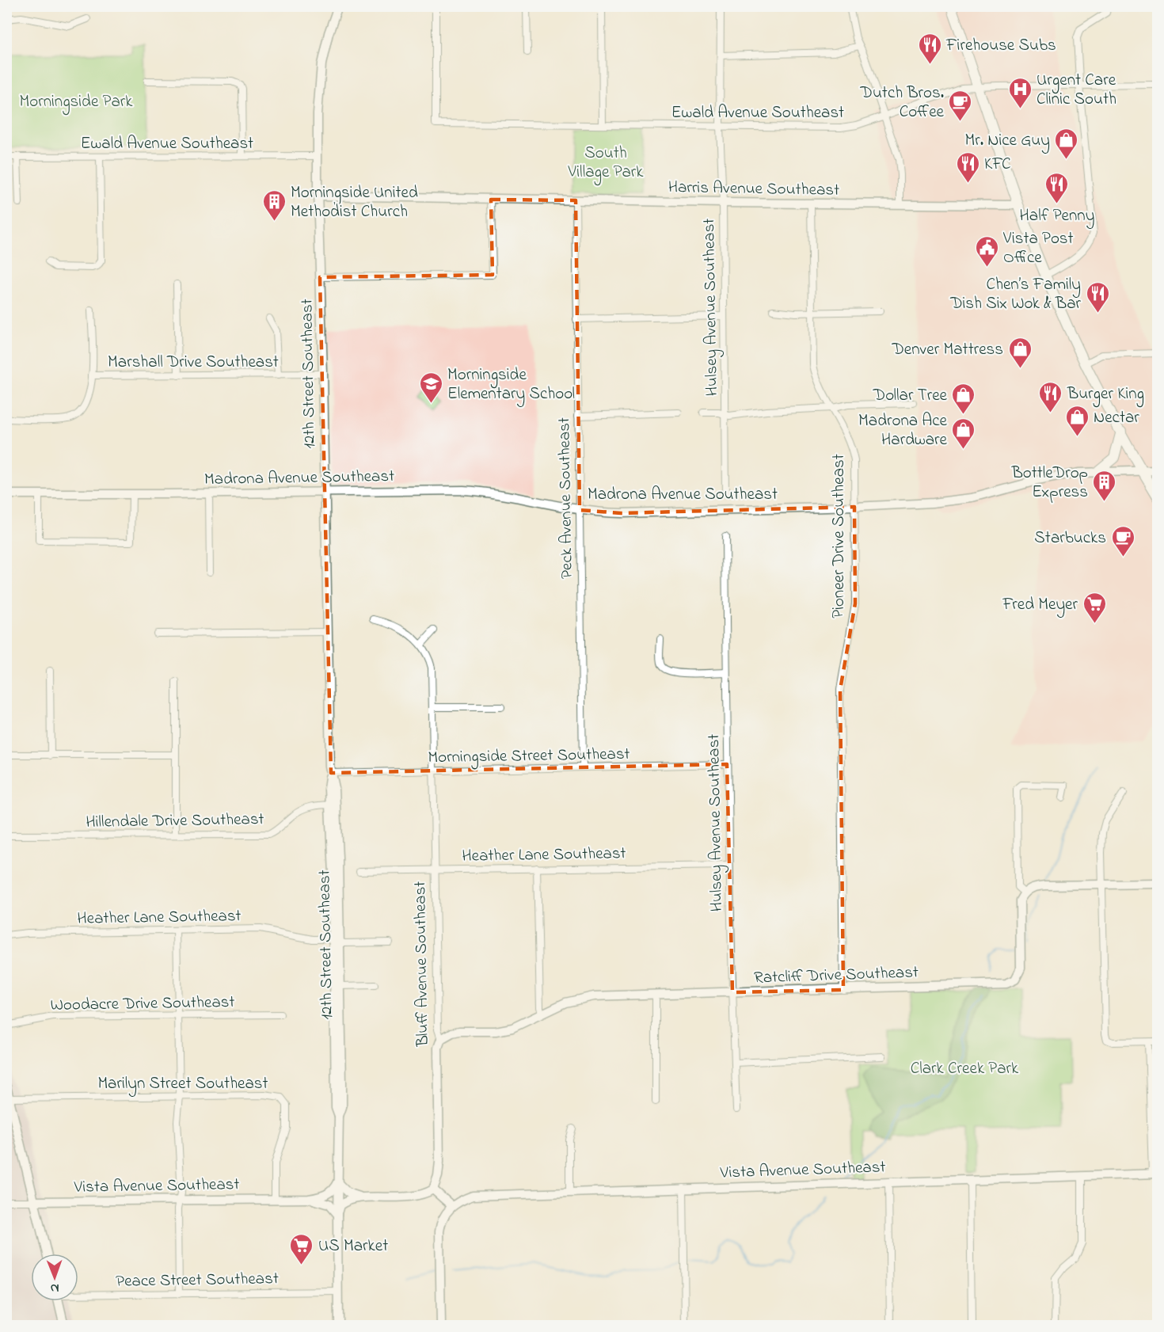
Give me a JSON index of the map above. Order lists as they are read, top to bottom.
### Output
{
  "streets": {
    "main road": [
      "Harris Avenue Southeast",
      "12th Street Southeast",
      "Madrona Avenue Southeast",
      "Bluff Avenue Southeast",
      "Ratcliff Drive Southeast",
      "Vista Avenue Southeast"
    ],
    "street": [
      "Ewald Avenue Southeast",
      "Hulsey Avenue Southeast",
      "Marshall Drive Southeast",
      "Peck Avenue Southeast",
      "Pioneer Drive Southeast",
      "Morningside Street Southeast",
      "Hillendale Drive Southeast",
      "Heather Lane Southeast",
      "Woodacre Drive Southeast",
      "Marilyn Street Southeast",
      "Peace Street Southeast"
    ]
  },
  "crossings": [
    ["Ewald Avenue Southeast", "Hulsey Avenue Southeast"],
    ["Ewald Avenue Southeast", "12th Street Southeast"],
    ["Harris Avenue Southeast", "Hulsey Avenue Southeast"],
    ["Harris Avenue Southeast", "12th Street Southeast"],
    ["Harris Avenue Southeast", "Peck Avenue Southeast"],
    ["Harris Avenue Southeast", "Pioneer Drive Southeast"],
    ["Hulsey Avenue Southeast", "Morningside Street Southeast"],
    ["Hulsey Avenue Southeast", "Heather Lane Southeast"],
    ["Hulsey Avenue Southeast", "Ratcliff Drive Southeast"],
    ["Marshall Drive Southeast", "12th Street Southeast"],
    ["12th Street Southeast", "Madrona Avenue Southeast"],
    ["12th Street Southeast", "Morningside Street Southeast"],
    ["12th Street Southeast", "Hillendale Drive Southeast"],
    ["12th Street Southeast", "Heather Lane Southeast"],
    ["12th Street Southeast", "Peace Street Southeast"],
    ["Madrona Avenue Southeast", "Peck Avenue Southeast"],
    ["Madrona Avenue Southeast", "Pioneer Drive Southeast"],
    ["Peck Avenue Southeast", "Morningside Street Southeast"],
    ["Pioneer Drive Southeast", "Ratcliff Drive Southeast"],
    ["Morningside Street Southeast", "Bluff Avenue Southeast"],
    ["Heather Lane Southeast", "Bluff Avenue Southeast"],
    ["Bluff Avenue Southeast", "Ratcliff Drive Southeast"],
    ["Marilyn Street Southeast", "Vista Avenue Southeast"]
  ],
  "parks": ["Morningside Park", "South Village Park", "Clark Creek Park"],
  "places": {
    "restaurant": [
      "Firehouse Subs",
      "KFC",
      "Half Penny",
      "Chen’s Family Dish Six Wok & Bar",
      "Burger King"
    ],
    "hospital": ["Urgent Care Clinic South"],
    "cafe": ["Dutch Bros. Coffee", "Starbucks"],
    "shop": [
      "Mr. Nice Guy",
      "Denver Mattress",
      "Dollar Tree",
      "Nectar",
      "Madrona Ace Hardware"
    ],
    "building": ["Morningside United Methodist Church", "BottleDrop Express"],
    "public building": ["Vista Post Office"],
    "school or university": ["Morningside Elementary School"],
    "supermarket": ["Fred Meyer", "US Market"]
  },
  "north": "bottom"
}
